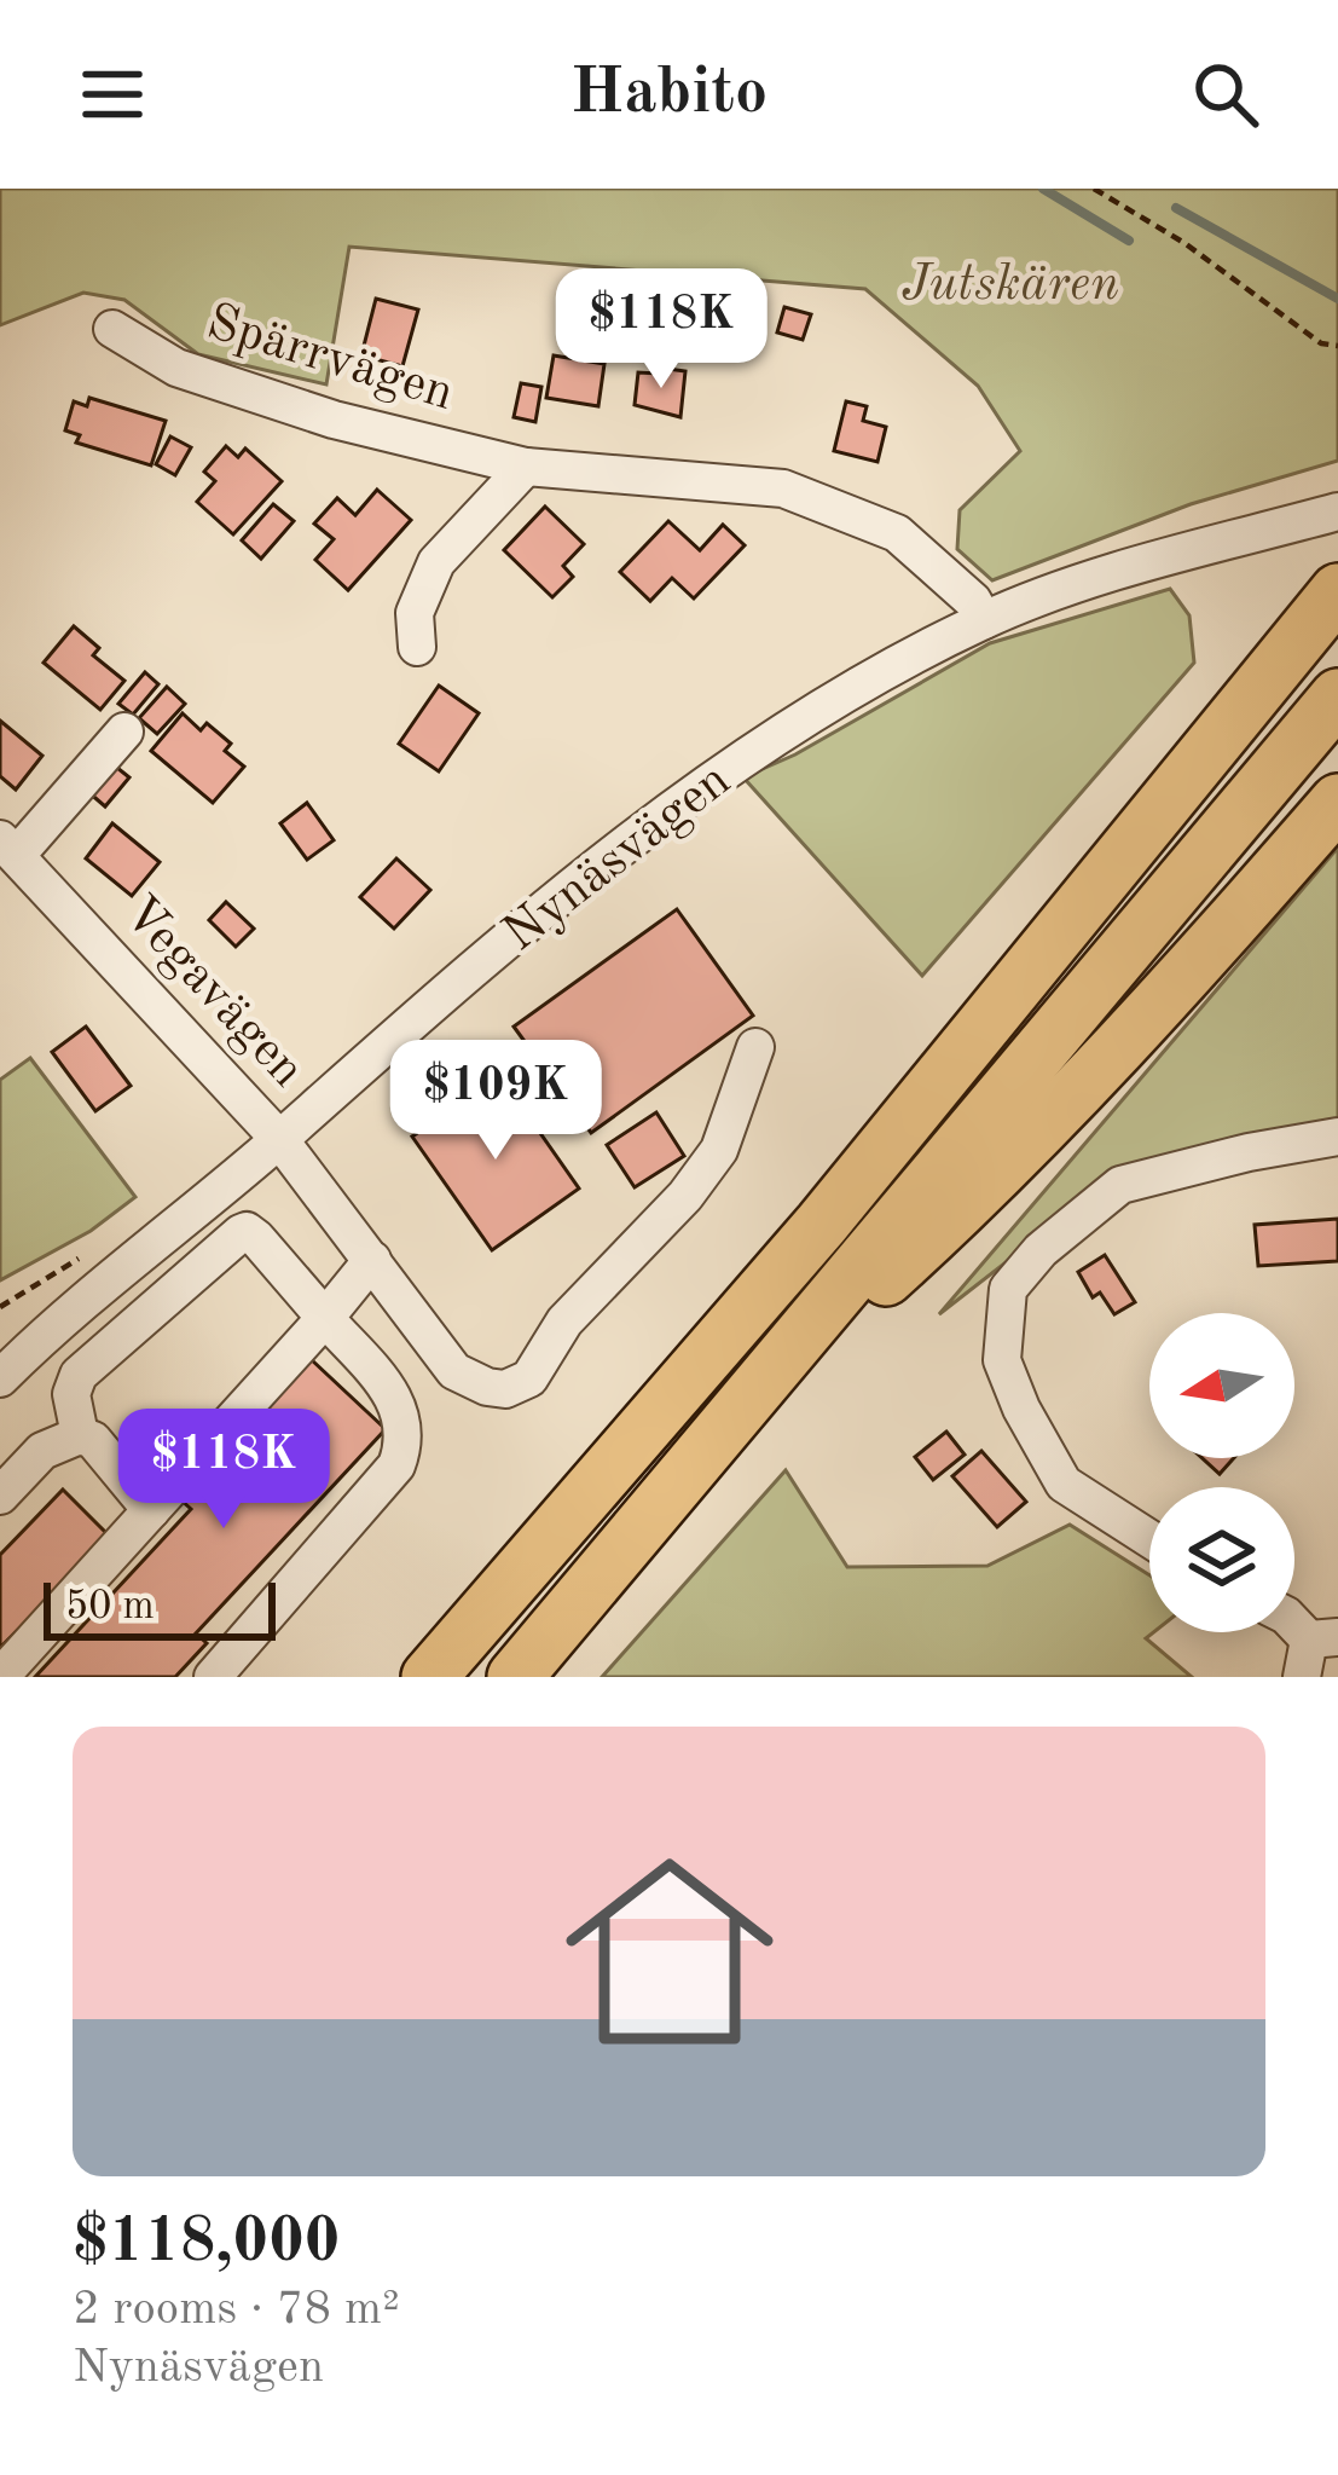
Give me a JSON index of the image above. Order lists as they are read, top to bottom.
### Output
{
  "streets": {
    "street": ["Spärrvägen", "Nynäsvägen", "Vegavägen"]
  },
  "crossings": [
    ["Spärrvägen", "Nynäsvägen"],
    ["Nynäsvägen", "Vegavägen"]
  ],
  "parks": ["Jutskären"],
  "scale_bar": "50 m",
  "north": "left",
  "page": {
    "header": "Habito",
    "price": ["$118K", "$109K", "$118K"],
    "scale": "50 m",
    "list": [
      {
        "name": "$118,000",
        "note": "2 rooms · 78 m² · Nynäsvägen"
      }
    ]
  }
}
